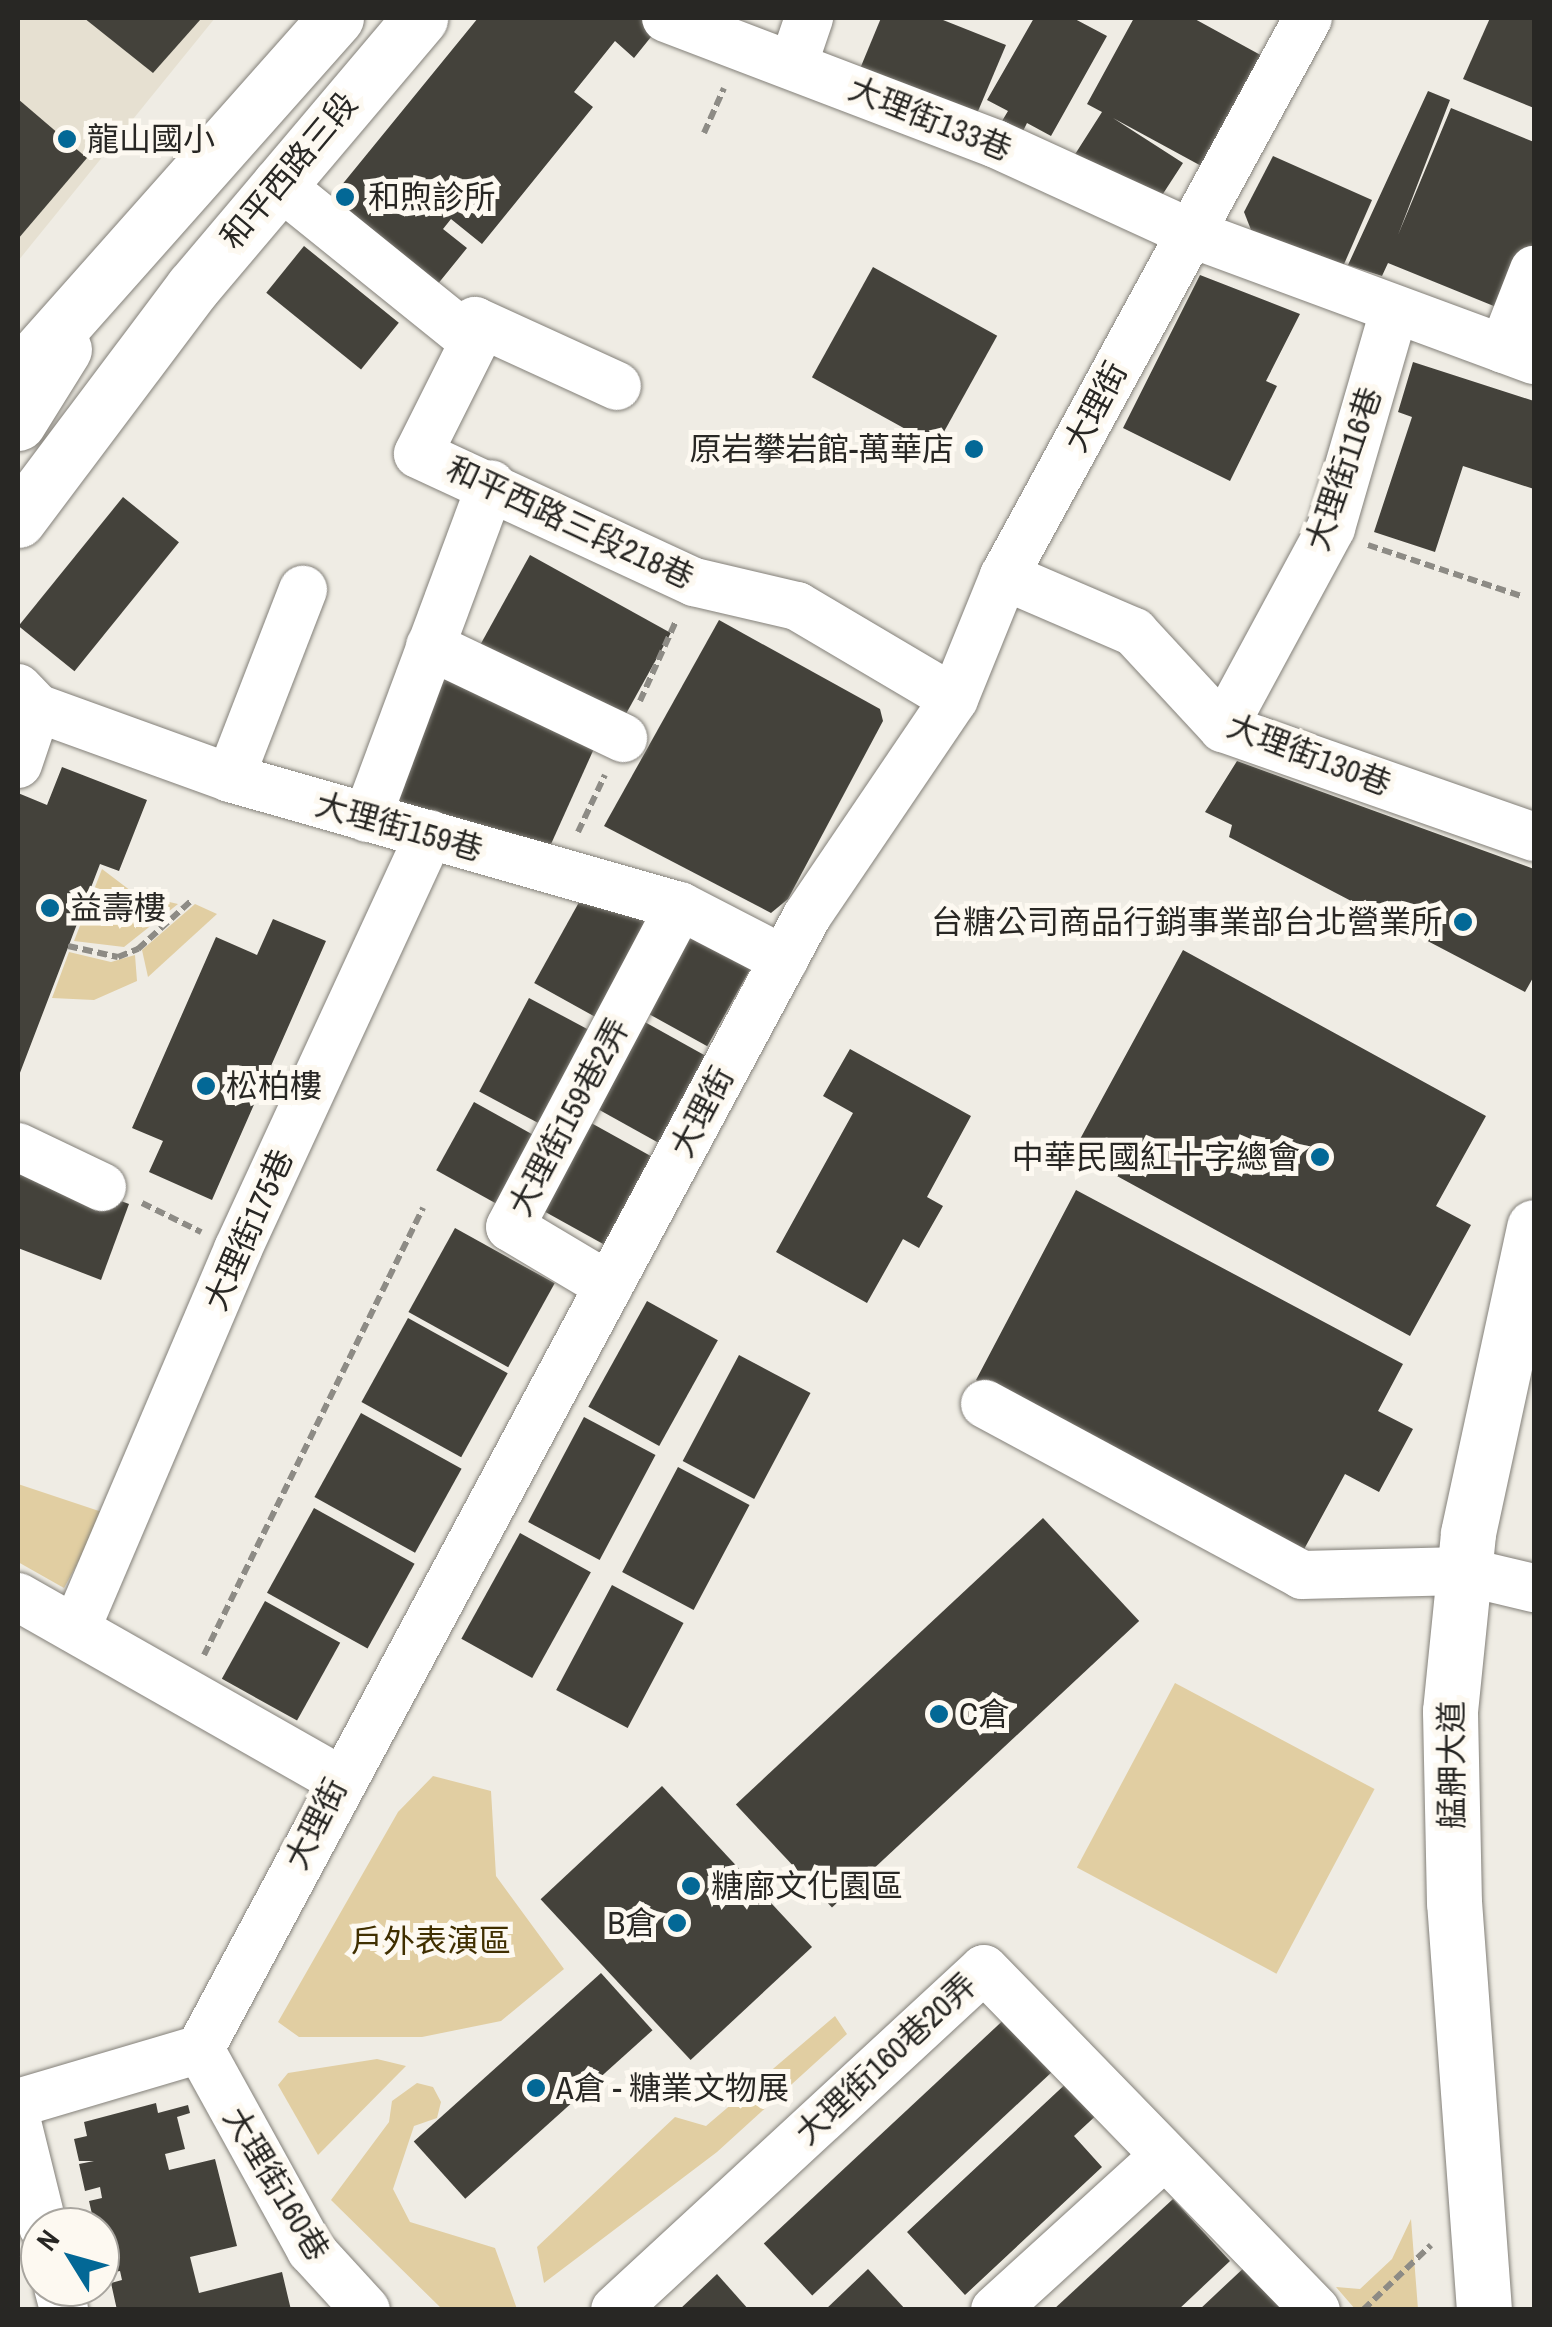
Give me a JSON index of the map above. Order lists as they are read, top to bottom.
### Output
{
  "streets": {
    "main road": ["和平西路三段", "艋舺大道"],
    "street": [
      "大理街133巷",
      "大理街",
      "大理街116巷",
      "和平西路三段218巷",
      "大理街130巷",
      "大理街159巷",
      "大理街159巷2弄",
      "大理街175巷",
      "大理街160巷20弄",
      "大理街160巷"
    ]
  },
  "crossings": [
    ["大理街133巷", "大理街"],
    ["大理街", "和平西路三段218巷"],
    ["大理街", "大理街130巷"],
    ["大理街", "大理街159巷"],
    ["大理街", "大理街159巷2弄"],
    ["大理街", "大理街160巷"],
    ["大理街116巷", "大理街130巷"],
    ["大理街159巷", "大理街159巷2弄"],
    ["大理街159巷", "大理街175巷"]
  ],
  "parks": ["戶外表演區"],
  "places": [
    "龍山國小",
    "和煦診所",
    "原岩攀岩館-萬華店",
    "益壽樓",
    "台糖公司商品行銷事業部台北營業所",
    "松柏樓",
    "中華民國紅十字總會",
    "C倉",
    "糖廍文化園區",
    "B倉",
    "A倉 - 糖業文物展"
  ],
  "north": "top left"
}
